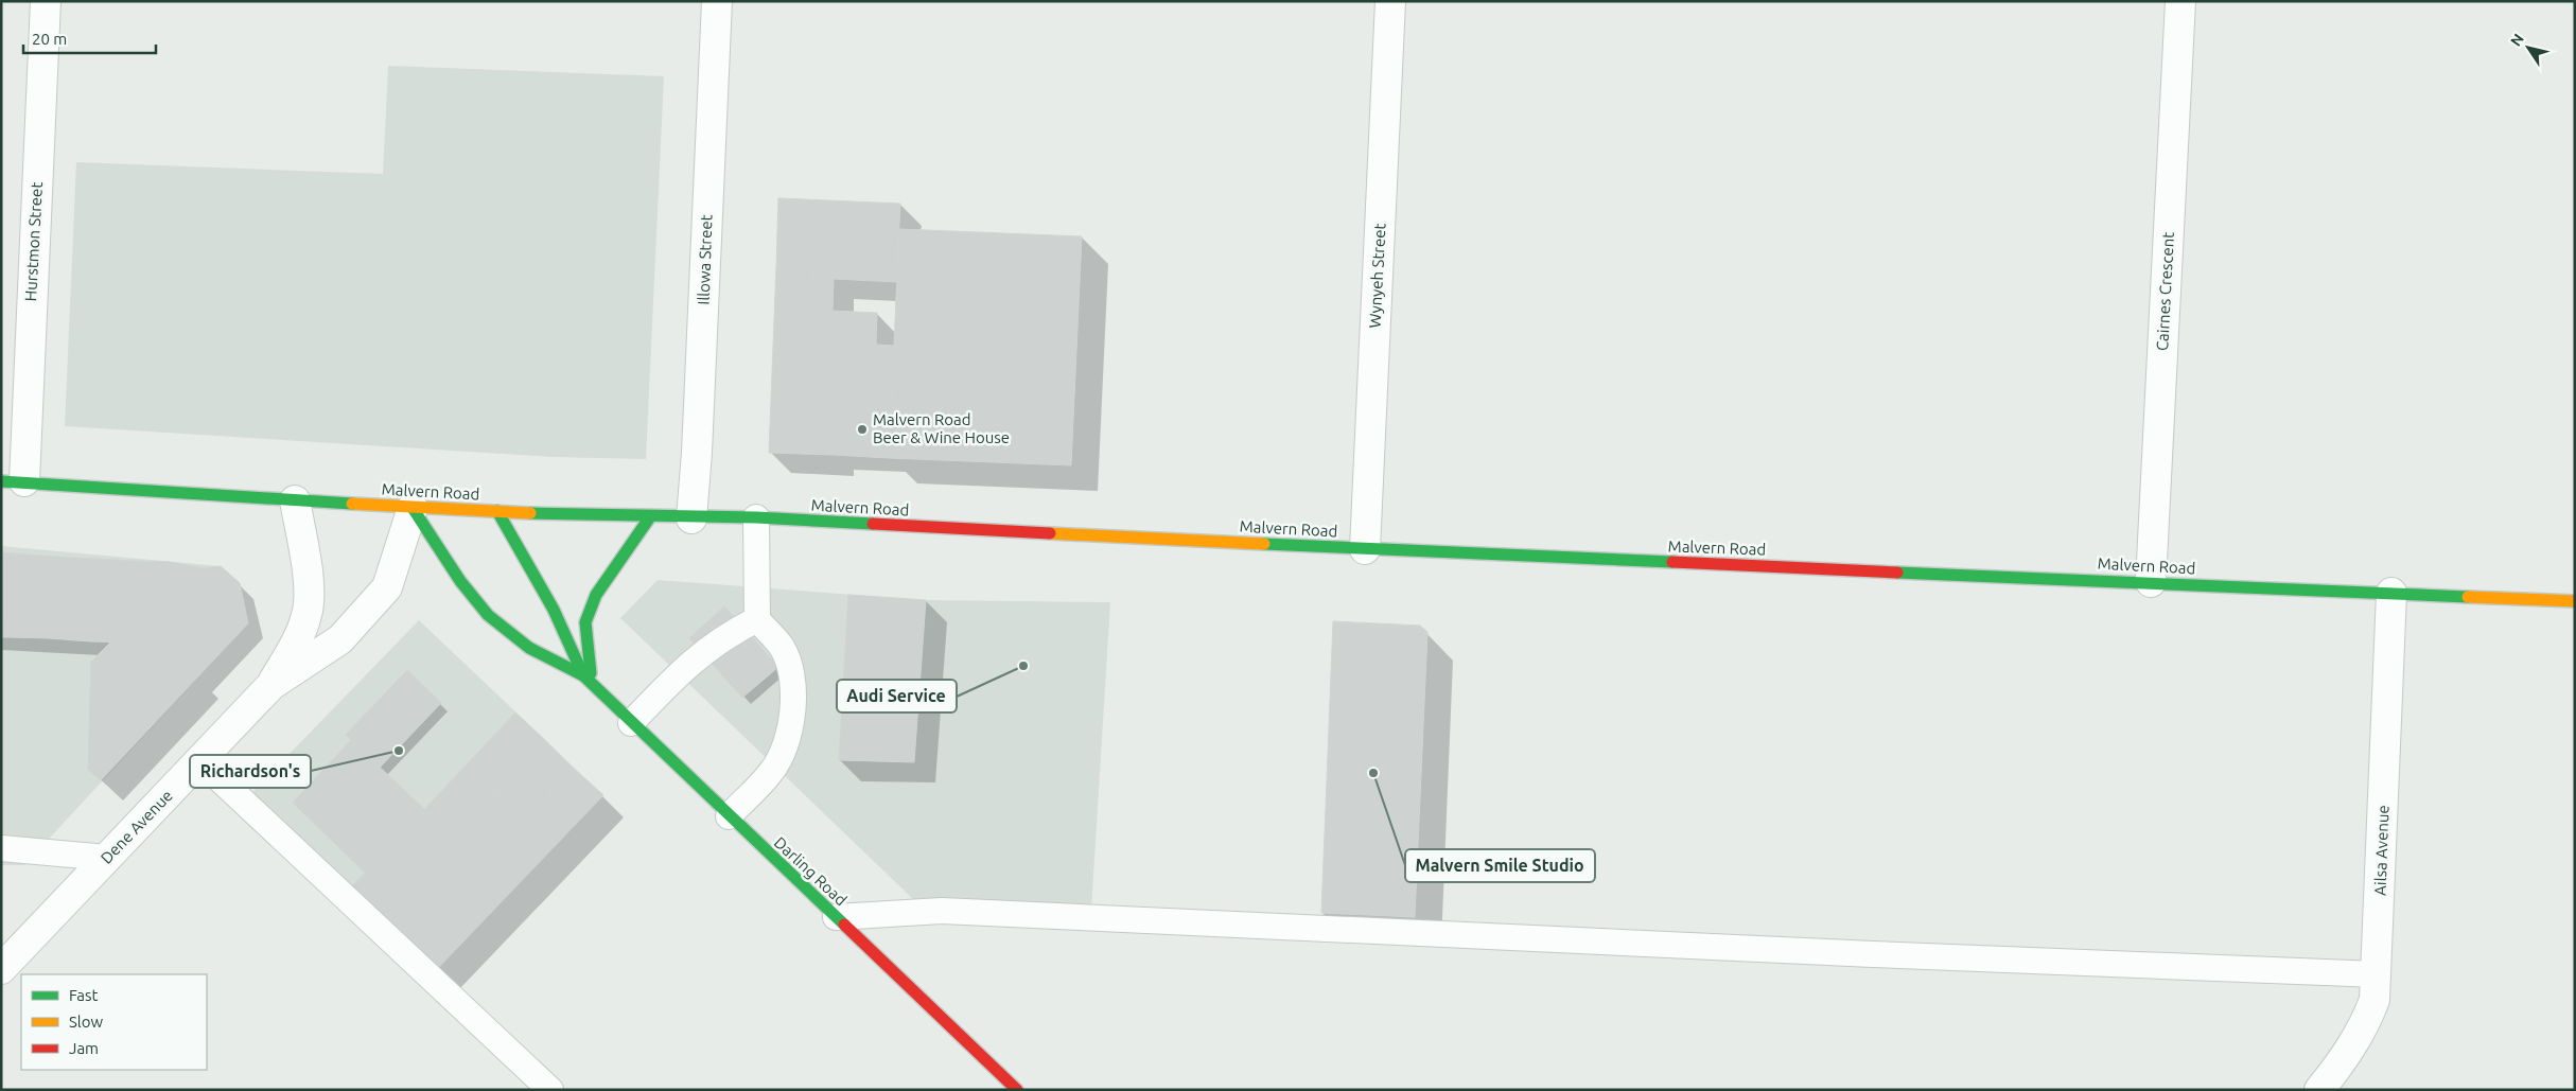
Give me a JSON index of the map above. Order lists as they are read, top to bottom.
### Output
{
  "streets": {
    "main road": ["Malvern Road", "Darling Road"],
    "street": [
      "Hurstmon Street",
      "Illowa Street",
      "Wynyeh Street",
      "Cairnes Crescent",
      "Dene Avenue",
      "Ailsa Avenue"
    ]
  },
  "crossings": [
    ["Hurstmon Street", "Malvern Road"],
    ["Illowa Street", "Malvern Road"],
    ["Wynyeh Street", "Malvern Road"],
    ["Cairnes Crescent", "Malvern Road"],
    ["Malvern Road", "Dene Avenue"],
    ["Malvern Road", "Ailsa Avenue"],
    ["Malvern Road", "Darling Road"],
    ["Dene Avenue", "Darling Road"]
  ],
  "places": [
    "Malvern Road Beer & Wine House",
    "Audi Service",
    "Richardson's",
    "Malvern Smile Studio"
  ],
  "legend": ["Fast", "Slow", "Jam"],
  "scale_bar": "20 m",
  "north": "top left"
}
